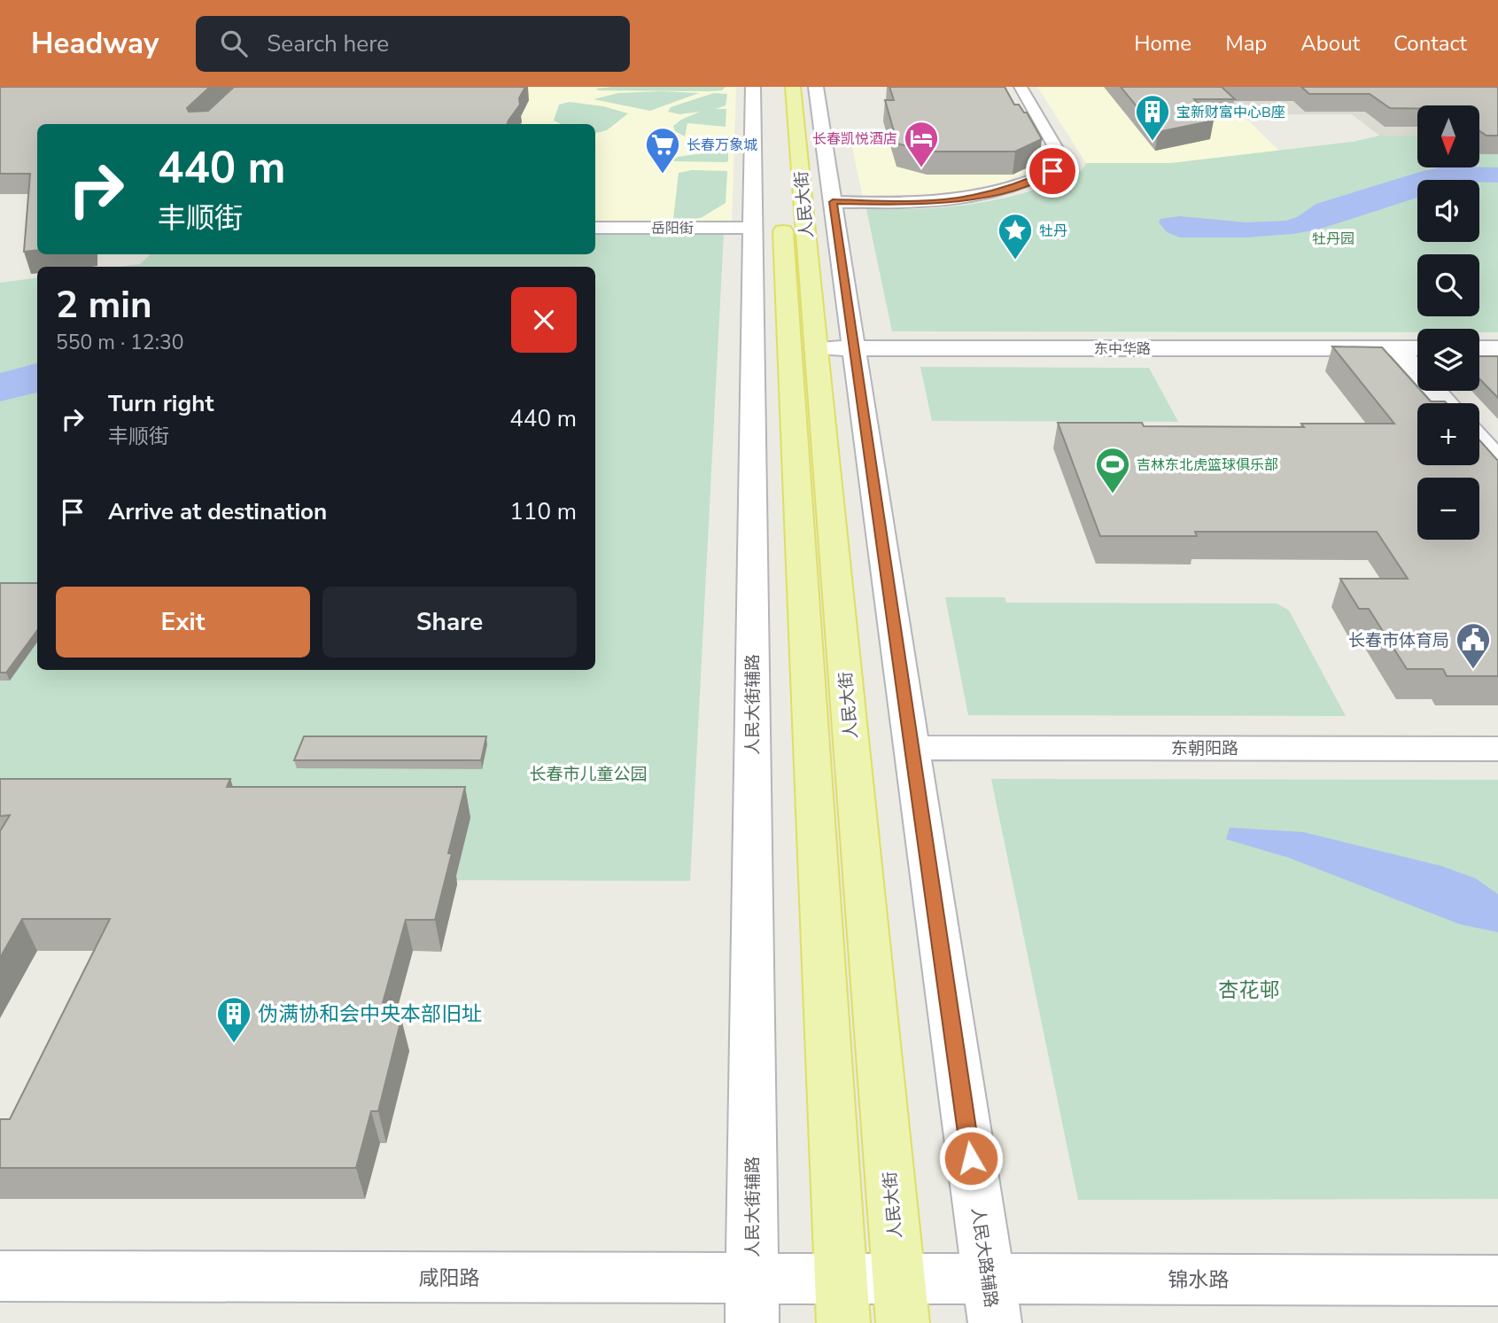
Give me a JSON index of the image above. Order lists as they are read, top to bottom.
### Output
{
  "streets": {
    "main road": [
      "人民大街",
      "岳阳街",
      "东中华路",
      "人民大街辅路",
      "东朝阳路",
      "人民大路辅路",
      "咸阳路",
      "锦水路"
    ]
  },
  "crossings": [
    ["人民大街", "东中华路"],
    ["人民大街", "咸阳路"],
    ["人民大街", "锦水路"],
    ["岳阳街", "人民大街辅路"],
    ["东中华路", "人民大路辅路"],
    ["人民大街辅路", "咸阳路"],
    ["东朝阳路", "人民大路辅路"],
    ["人民大路辅路", "锦水路"],
    ["咸阳路", "锦水路"]
  ],
  "parks": ["牡丹园", "长春市儿童公园", "杏花邨"],
  "places": {
    "building": ["宝新财富中心B座", "伪满协和会中央本部旧址"],
    "hotel": ["长春凯悦酒店"],
    "supermarket": ["长春万象城"],
    "place": ["牡丹"],
    "sports": ["吉林东北虎篮球俱乐部"],
    "public building": ["长春市体育局"]
  },
  "north": "bottom",
  "page": {
    "header": "Headway",
    "search": "Search here",
    "nav": [
      "Home",
      "Map",
      "About",
      "Contact"
    ],
    "map_buttons": ["+", "−"],
    "turn": ["440 m", "丰顺街"],
    "heading": ["2 min", "550 m · 12:30"],
    "list": [
      {
        "name": "Turn right",
        "note": "丰顺街",
        "value": "440 m"
      },
      {
        "name": "Arrive at destination",
        "value": "110 m"
      }
    ],
    "buttons": ["Exit", "Share"]
  }
}
